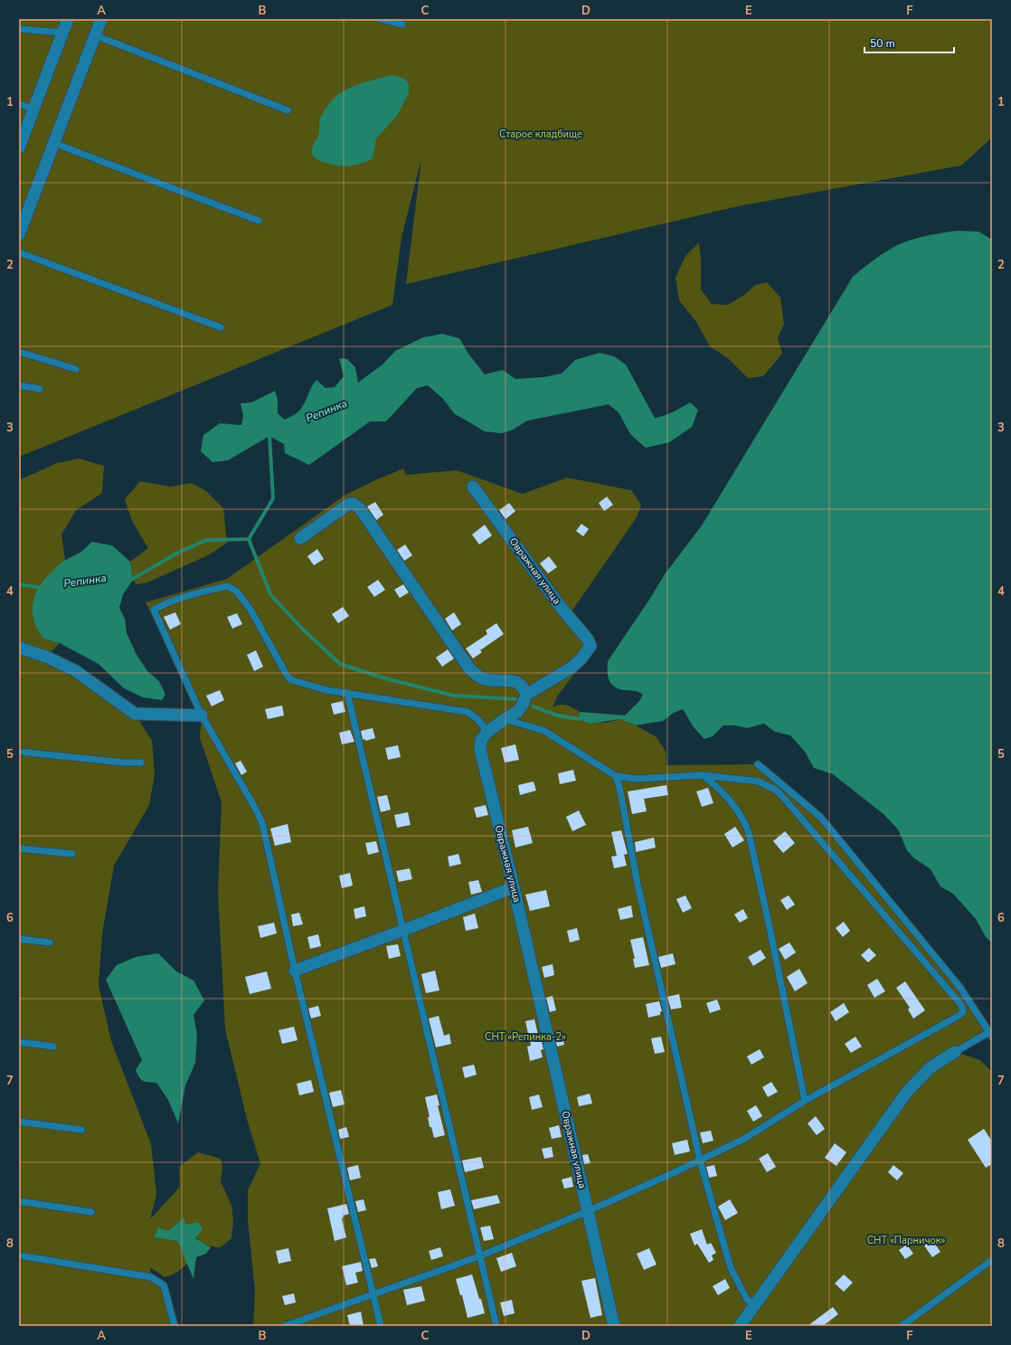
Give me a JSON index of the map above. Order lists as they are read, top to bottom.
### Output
{
  "streets": {
    "street": ["Овражная улица"]
  },
  "water": ["Репинка"],
  "parks": ["Старое кладбище", "СНТ «Репинка-2»", "СНТ «Парничок»"],
  "scale_bar": "50 m",
  "grid": {
    "columns": [
      "A",
      "B",
      "C",
      "D",
      "E",
      "F"
    ],
    "rows": [
      "1",
      "2",
      "3",
      "4",
      "5",
      "6",
      "7",
      "8"
    ]
  }
}
